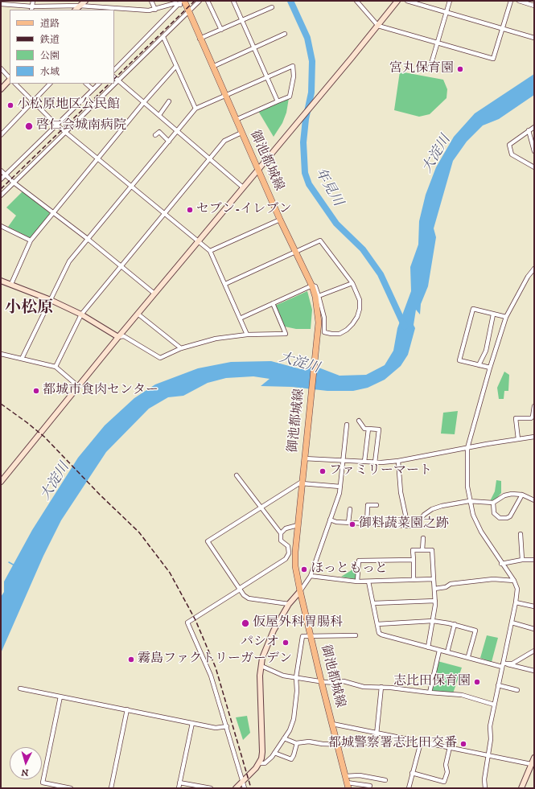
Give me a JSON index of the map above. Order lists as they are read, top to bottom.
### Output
{
  "streets": {
    "main road": ["御池都城線"]
  },
  "districts": ["小松原"],
  "water": ["大淀川", "年見川"],
  "places": [
    "宮丸保育園",
    "小松原地区公民館",
    "啓仁会城南病院",
    "セブン-イレブン",
    "都城市食肉センター",
    "ファミリーマート",
    "御料蔬菜園之跡",
    "ほっともっと",
    "仮屋外科胃腸科",
    "パシオ",
    "霧島ファクトリーガーデン",
    "志比田保育園",
    "都城警察署志比田交番"
  ],
  "legend": [
    "道路",
    "鉄道",
    "公園",
    "水域"
  ],
  "north": "bottom"
}
